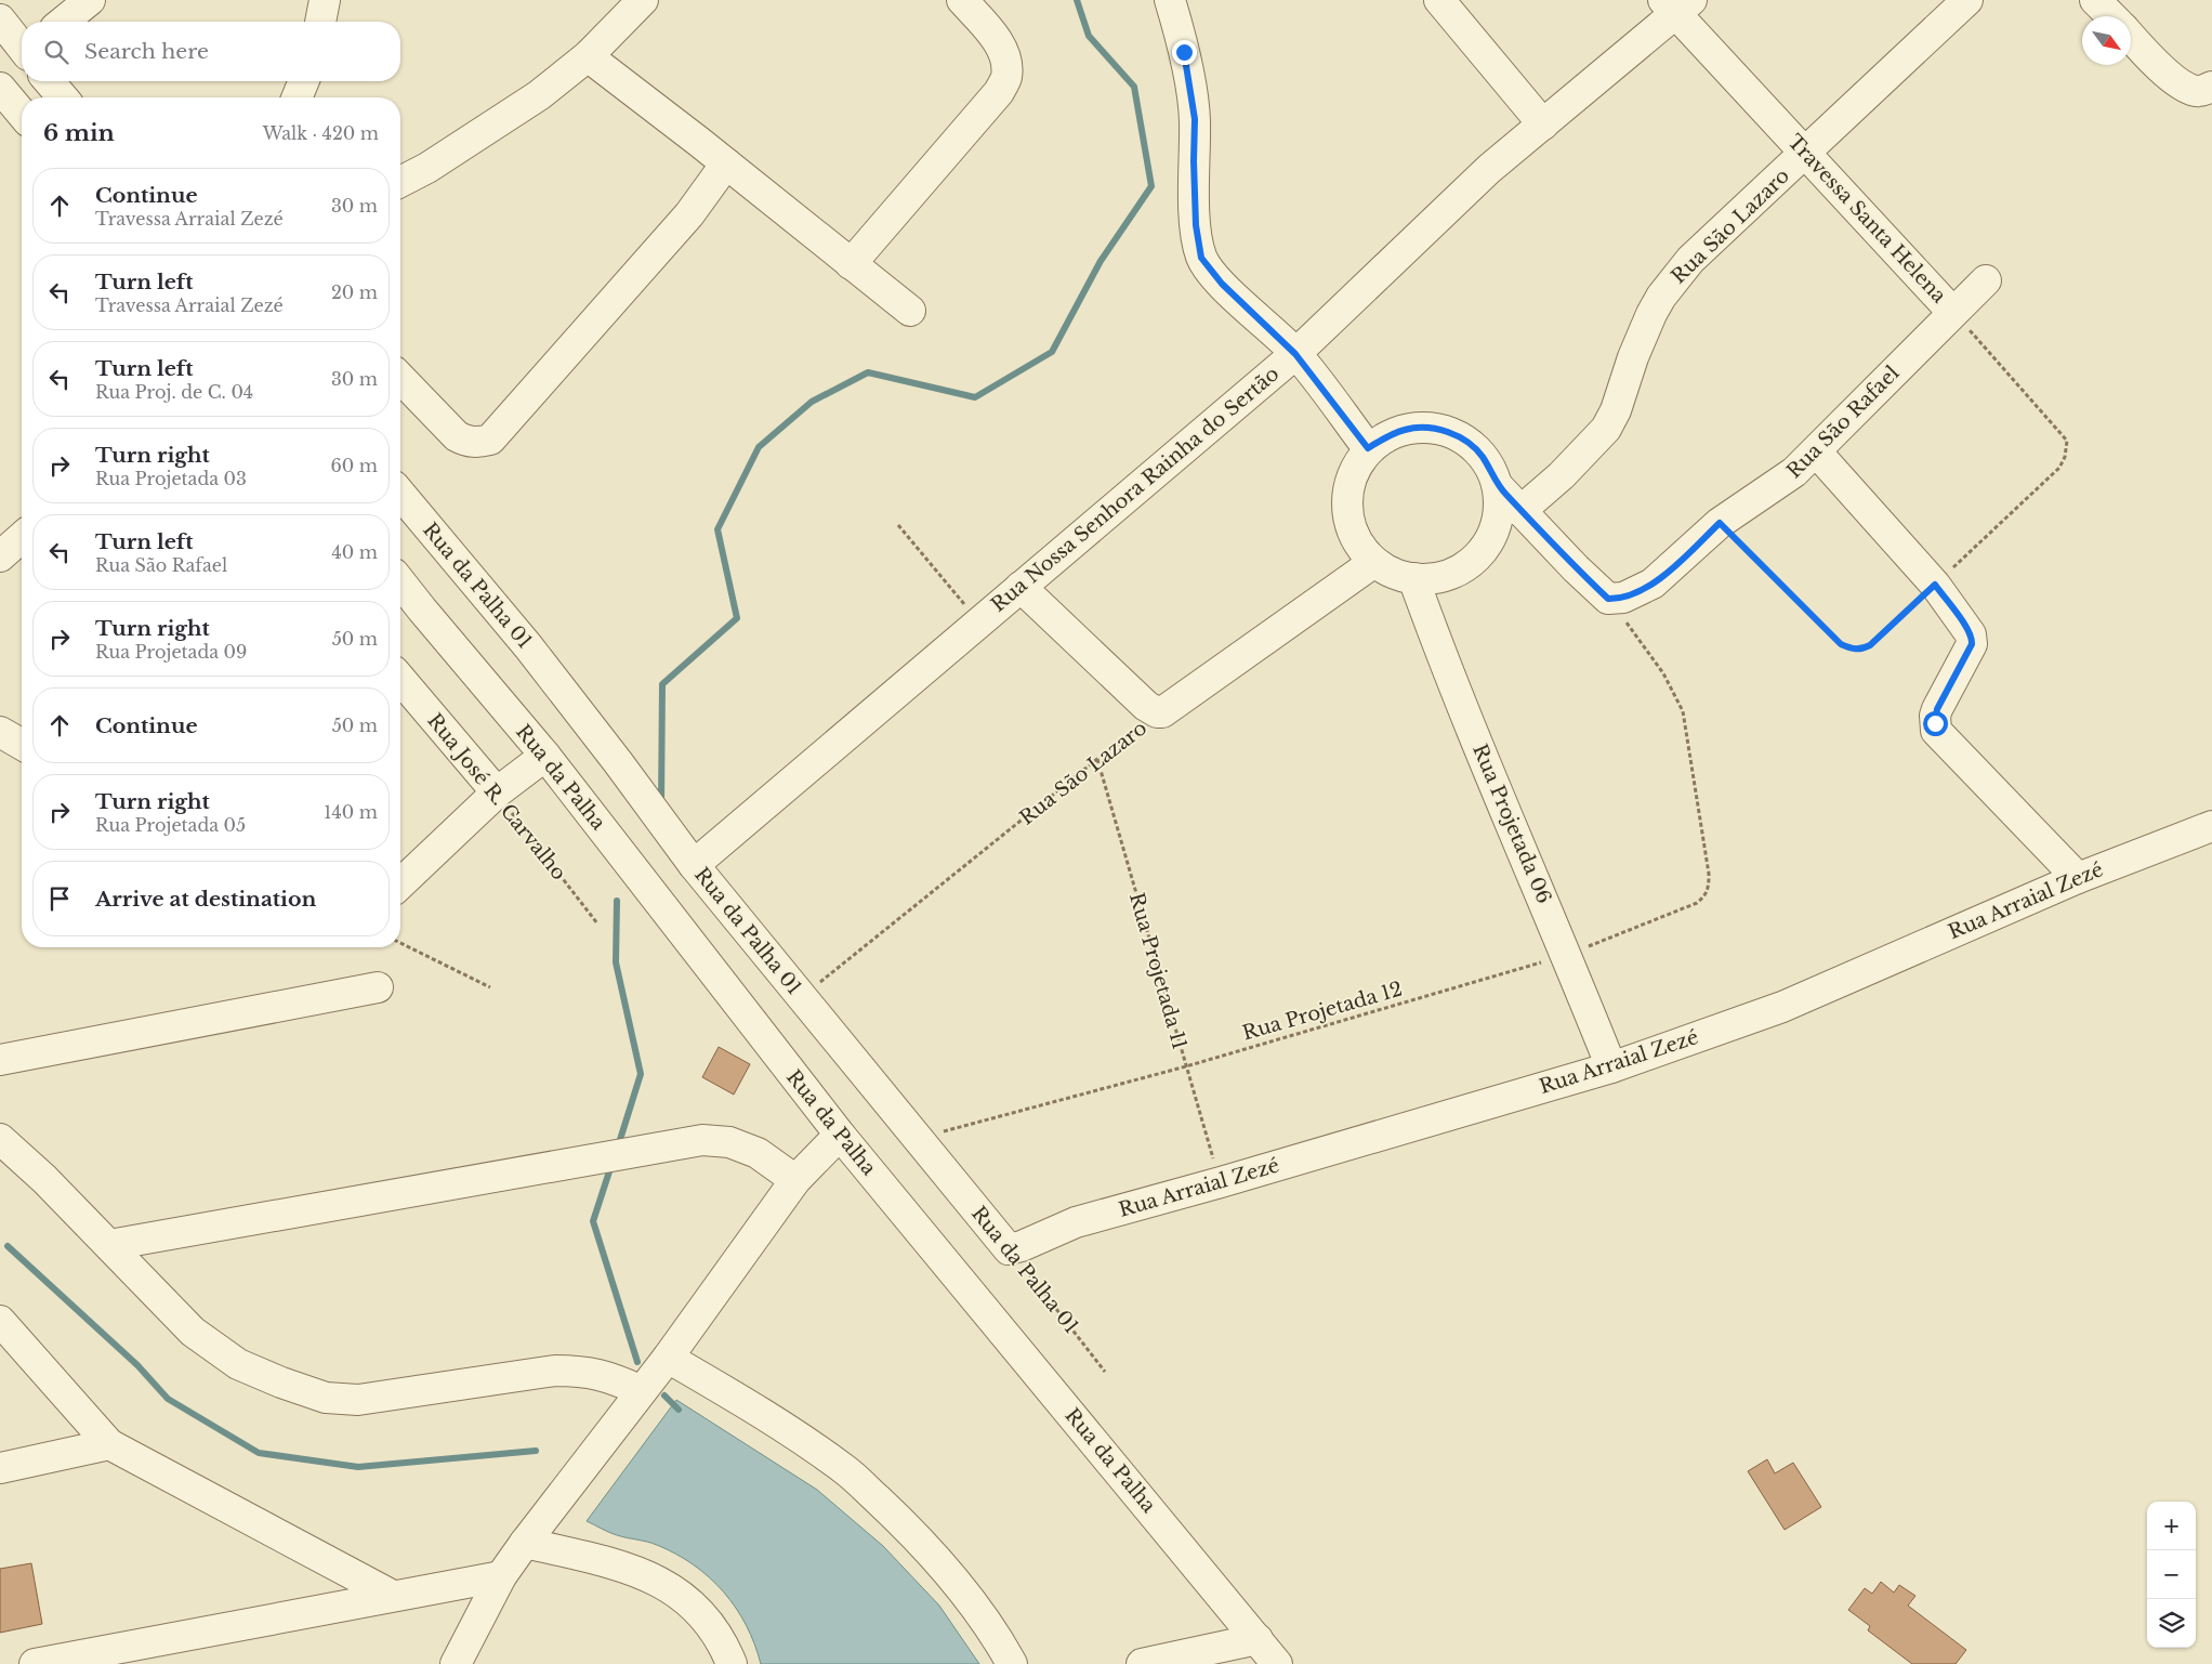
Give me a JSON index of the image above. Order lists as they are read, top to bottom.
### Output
{
  "streets": {
    "street": [
      "Travessa Santa Helena",
      "Rua São Lazaro",
      "Rua São Rafael",
      "Rua Nossa Senhora Rainha do Sertão",
      "Rua da Palha 01",
      "Rua da Palha",
      "Rua José R. Carvalho",
      "Rua Projetada 06",
      "Rua Arraial Zezé"
    ],
    "path": ["Rua Projetada 11", "Rua Projetada 12"]
  },
  "crossings": [
    ["Travessa Santa Helena", "Rua São Lazaro"],
    ["Travessa Santa Helena", "Rua São Rafael"],
    ["Travessa Santa Helena", "Rua Nossa Senhora Rainha do Sertão"],
    ["Rua São Lazaro", "Rua da Palha 01"],
    ["Rua São Lazaro", "Rua Projetada 06"],
    ["Rua São Lazaro", "Rua Projetada 11"],
    ["Rua São Rafael", "Rua Projetada 12"],
    ["Rua Nossa Senhora Rainha do Sertão", "Rua da Palha 01"],
    ["Rua da Palha 01", "Rua Arraial Zezé"],
    ["Rua da Palha 01", "Rua Projetada 12"],
    ["Rua Projetada 06", "Rua Arraial Zezé"],
    ["Rua Projetada 06", "Rua Projetada 12"],
    ["Rua Arraial Zezé", "Rua Projetada 11"],
    ["Rua Projetada 11", "Rua Projetada 12"]
  ],
  "north": "bottom right",
  "page": {
    "search": "Search here",
    "heading": ["6 min", "Walk · 420 m"],
    "list": [
      ["Continue", "Travessa Arraial Zezé", "30 m"],
      ["Turn left", "Travessa Arraial Zezé", "20 m"],
      ["Turn left", "Rua Proj. de C. 04", "30 m"],
      ["Turn right", "Rua Projetada 03", "60 m"],
      ["Turn left", "Rua São Rafael", "40 m"],
      ["Turn right", "Rua Projetada 09", "50 m"],
      ["Continue", "50 m"],
      ["Turn right", "Rua Projetada 05", "140 m"],
      "Arrive at destination"
    ],
    "map_buttons": ["+", "−"]
  }
}
